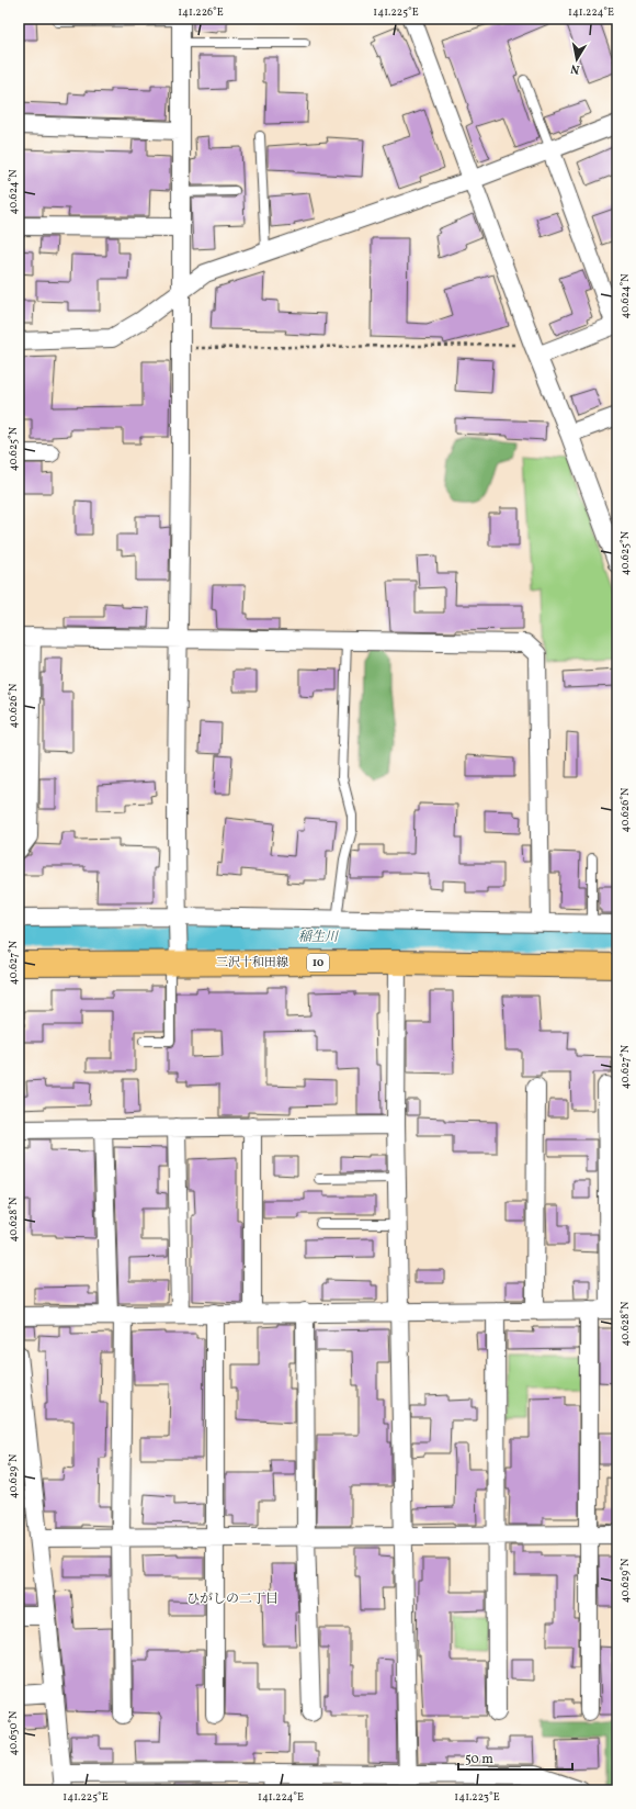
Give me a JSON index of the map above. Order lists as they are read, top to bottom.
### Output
{
  "streets": {
    "main road": ["三沢十和田線", "10"]
  },
  "districts": ["ひがしの二丁目"],
  "water": ["稲生川"],
  "scale_bar": "50 m",
  "north": "bottom",
  "coordinates": [
    "141.226°E",
    "141.225°E",
    "141.224°E",
    "40.624°N",
    "40.625°N",
    "40.626°N",
    "40.627°N",
    "40.628°N",
    "40.629°N",
    "40.630°N",
    "141.223°E"
  ]
}
